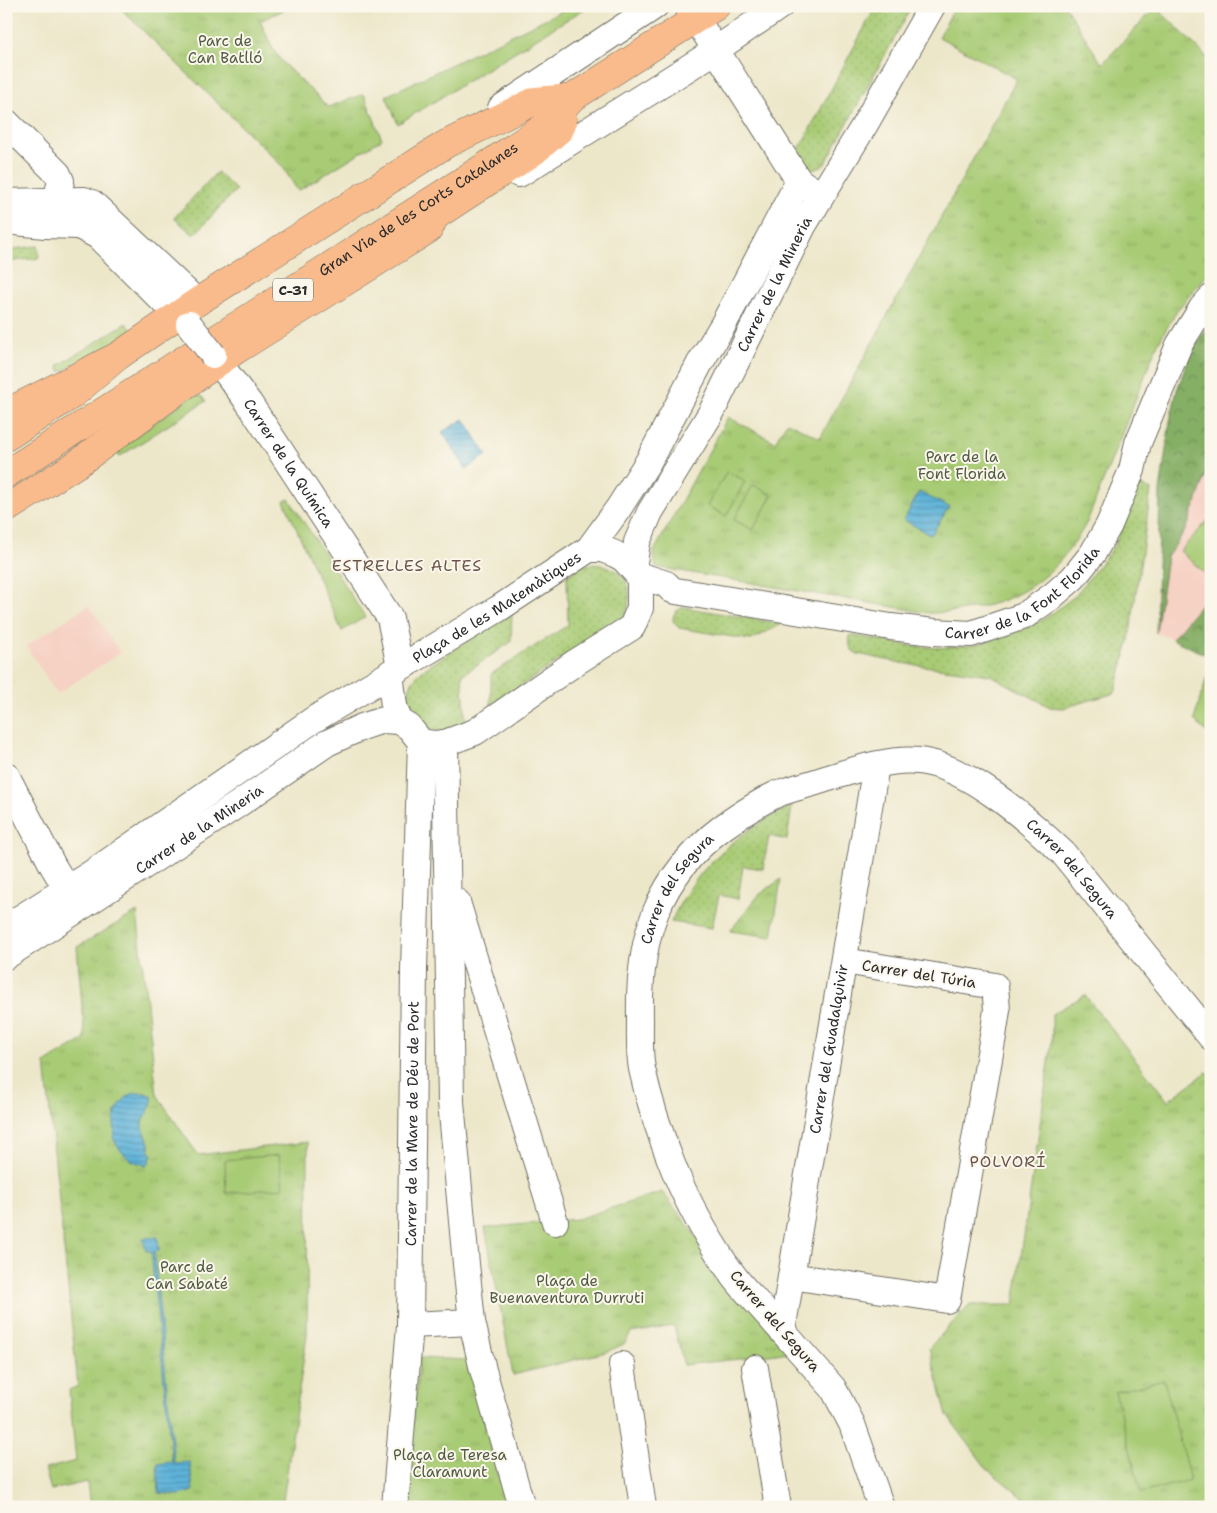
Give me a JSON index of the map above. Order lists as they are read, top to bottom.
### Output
{
  "streets": {
    "main road": ["Gran Via de les Corts Catalanes", "C-31"],
    "street": [
      "Carrer de la Mineria",
      "Carrer de la Química",
      "Carrer de la Font Florida",
      "Plaça de les Matemàtiques",
      "Carrer del Segura",
      "Carrer del Túria",
      "Carrer del Guadalquivir",
      "Carrer de la Mare de Déu de Port"
    ]
  },
  "crossings": [
    ["Gran Via de les Corts Catalanes", "Carrer de la Mineria"],
    ["Carrer de la Mineria", "Carrer de la Química"],
    ["Carrer de la Mineria", "Carrer de la Font Florida"],
    ["Carrer de la Mineria", "Plaça de les Matemàtiques"],
    ["Carrer de la Química", "Plaça de les Matemàtiques"],
    ["Carrer de la Font Florida", "Plaça de les Matemàtiques"],
    ["Carrer del Segura", "Carrer del Guadalquivir"],
    ["Carrer del Túria", "Carrer del Guadalquivir"]
  ],
  "districts": ["ESTRELLES ALTES", "POLVORÍ"],
  "parks": [
    "Parc de Can Batlló",
    "Parc de la Font Florida",
    "Parc de Can Sabaté",
    "Plaça de Buenaventura Durruti",
    "Plaça de Teresa Claramunt"
  ]
}
